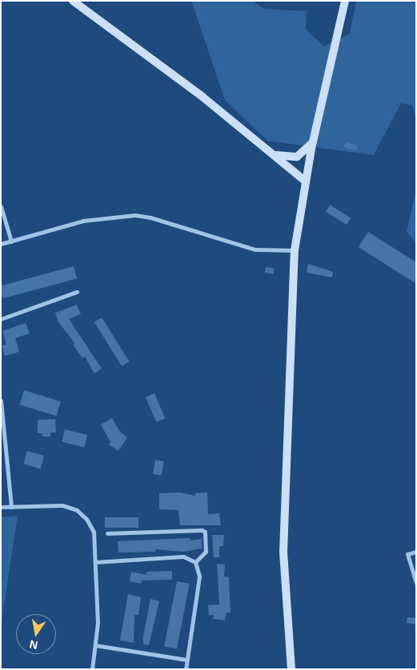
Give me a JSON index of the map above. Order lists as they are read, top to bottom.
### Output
{
  "north": "bottom"
}
